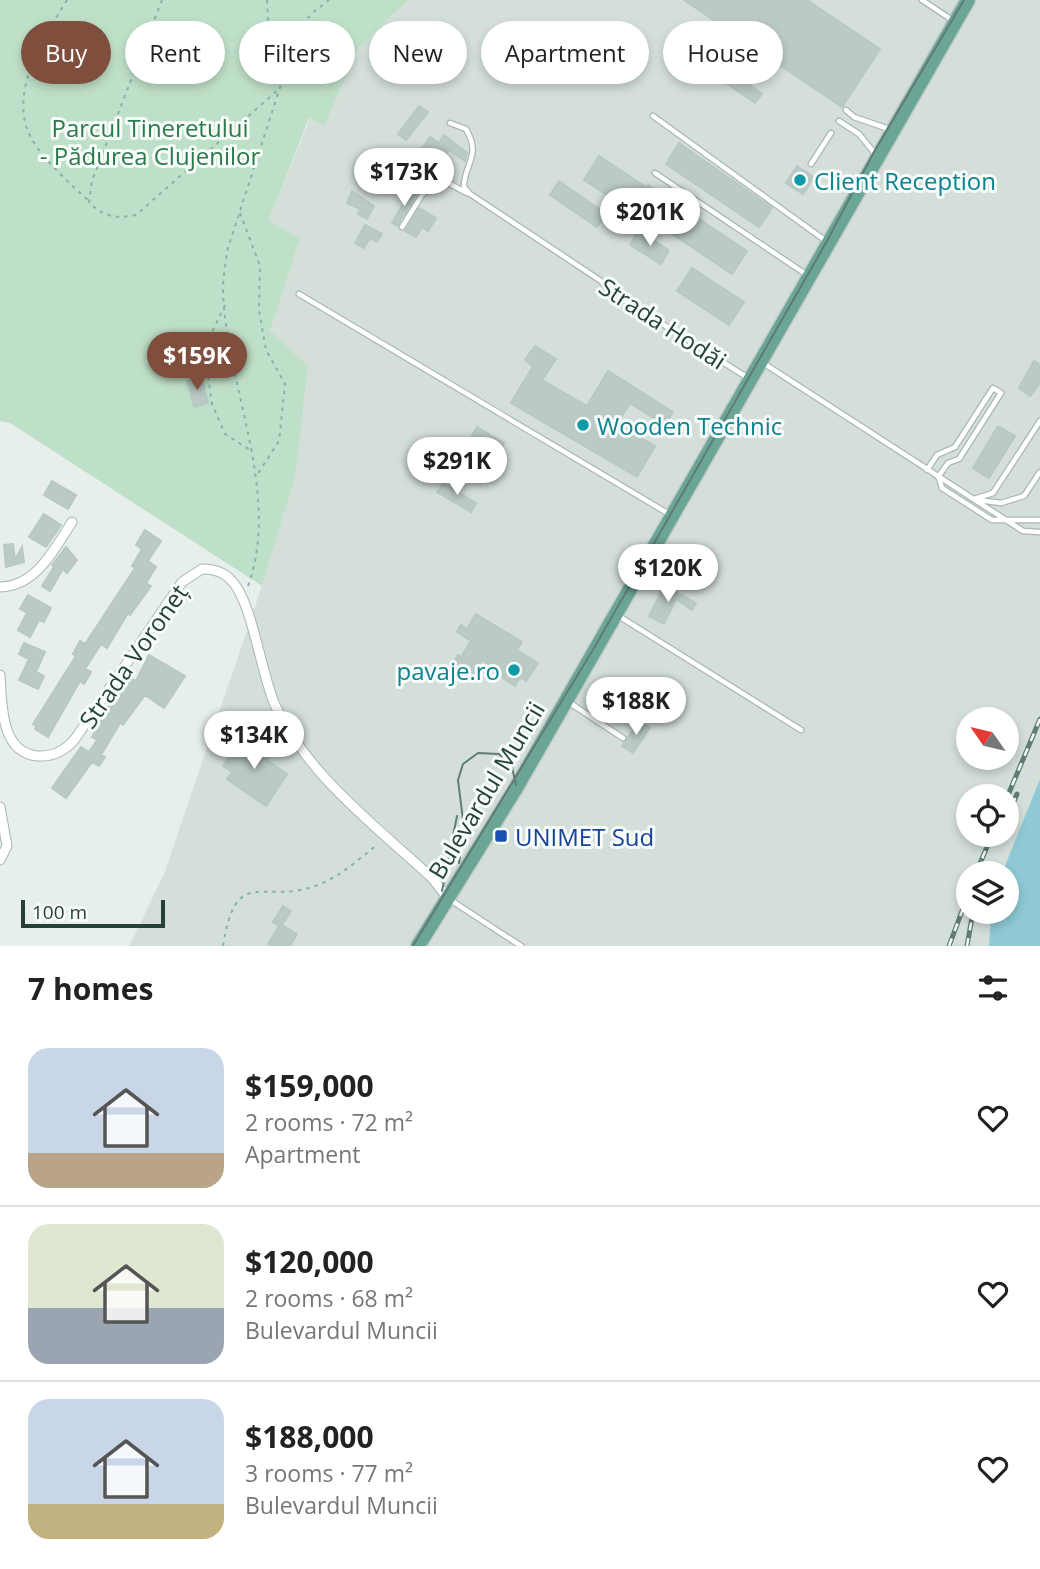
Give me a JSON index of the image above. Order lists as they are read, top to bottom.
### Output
{
  "streets": {
    "main road": ["Bulevardul Muncii"],
    "street": ["Strada Voroneț"],
    "lane": ["Strada Hodăi"]
  },
  "crossings": [
    ["Strada Hodăi", "Bulevardul Muncii"],
    ["Strada Voroneț", "Bulevardul Muncii"]
  ],
  "parks": ["Parcul Tineretului - Pădurea Clujenilor"],
  "places": {
    "other": ["Client Reception", "Wooden Technic", "pavaje.ro"],
    "transit": ["UNIMET Sud"]
  },
  "scale_bar": "100 m",
  "north": "top left",
  "page": {
    "chip": [
      "Buy",
      "Rent",
      "Filters",
      "New",
      "Apartment",
      "House"
    ],
    "price": [
      "$173K",
      "$201K",
      "$159K",
      "$291K",
      "$120K",
      "$188K",
      "$134K"
    ],
    "scale": "100 m",
    "heading": "7 homes",
    "list": [
      {
        "name": "$159,000",
        "note": "2 rooms · 72 m² · Apartment"
      },
      {
        "name": "$120,000",
        "note": "2 rooms · 68 m² · Bulevardul Muncii"
      },
      {
        "name": "$188,000",
        "note": "3 rooms · 77 m² · Bulevardul Muncii"
      }
    ]
  }
}
